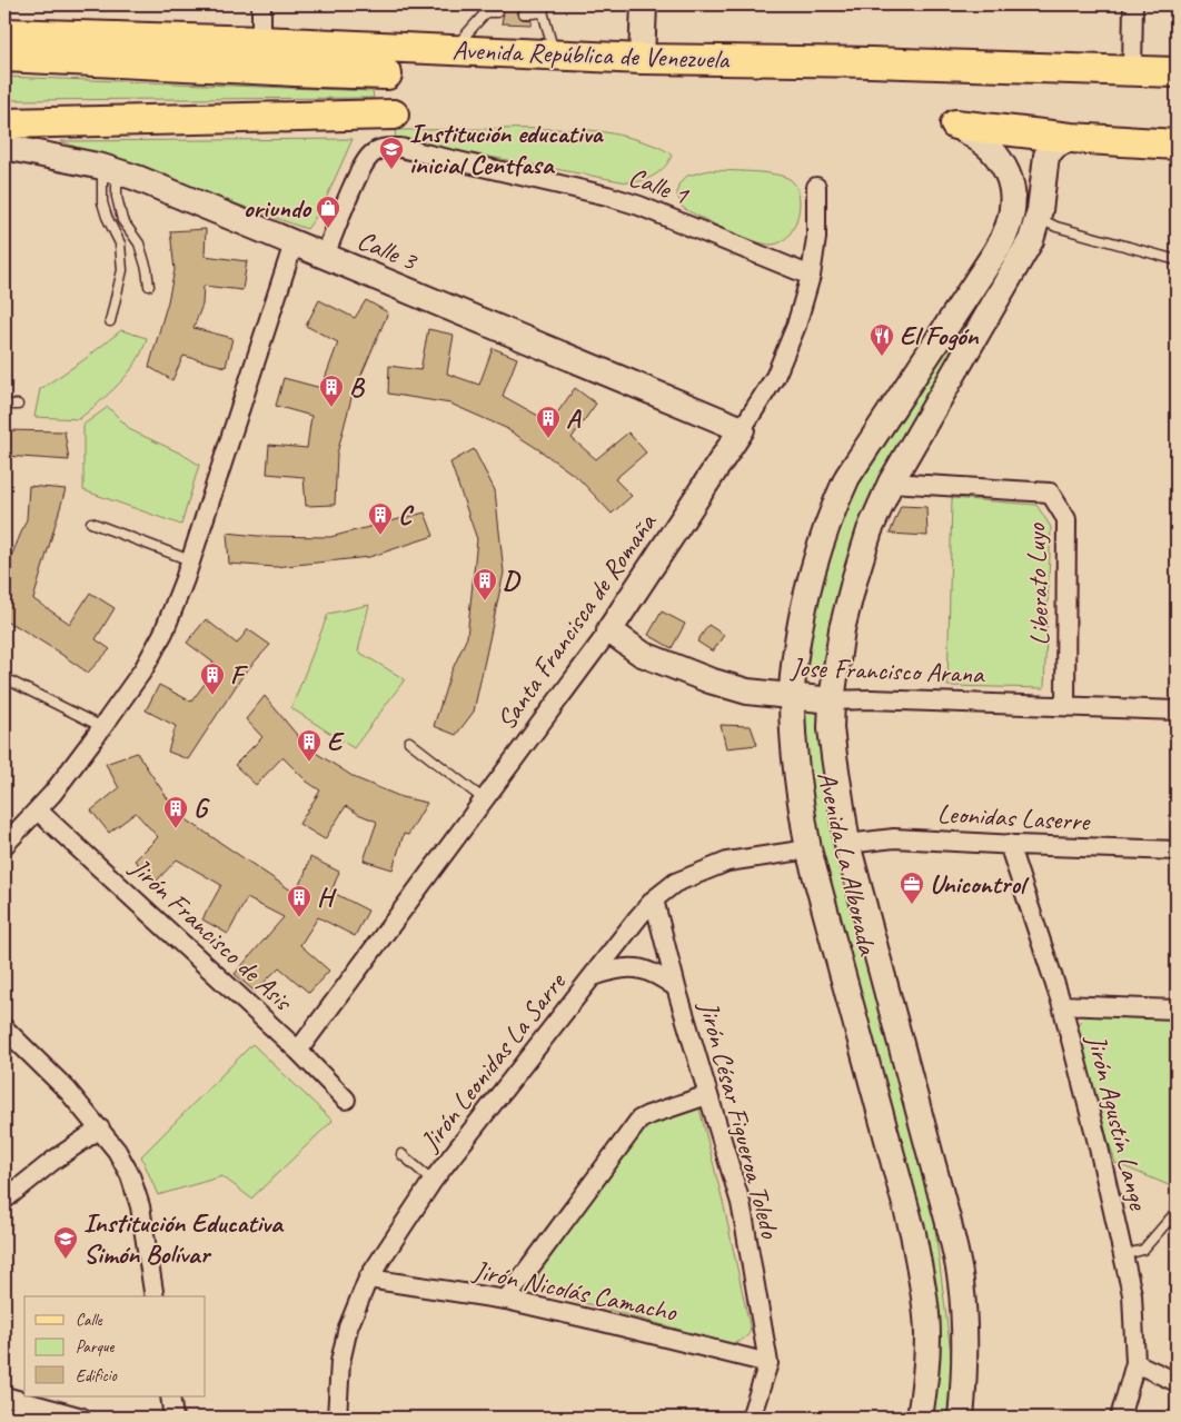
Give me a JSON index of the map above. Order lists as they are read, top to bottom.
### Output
{
  "streets": {
    "main road": [
      "Avenida República de Venezuela",
      "Calle 3",
      "Santa Francisca de Romaña",
      "Jose Francisco Arana",
      "Avenida La Alborada"
    ],
    "street": [
      "Calle 1",
      "Liberato Luyo",
      "Leonidas Laserre",
      "Jirón Francisco de Asis",
      "Jirón Leonidas La Sarre",
      "Jirón César Figueroa Toledo",
      "Jirón Agustín Lange",
      "Jirón Nicolás Camacho"
    ]
  },
  "crossings": [
    ["Calle 1", "Calle 3"],
    ["Calle 1", "Santa Francisca de Romaña"],
    ["Calle 3", "Santa Francisca de Romaña"],
    ["Liberato Luyo", "Jose Francisco Arana"],
    ["Liberato Luyo", "Avenida La Alborada"],
    ["Santa Francisca de Romaña", "Jose Francisco Arana"],
    ["Santa Francisca de Romaña", "Jirón Francisco de Asis"],
    ["Jose Francisco Arana", "Avenida La Alborada"],
    ["Leonidas Laserre", "Avenida La Alborada"],
    ["Leonidas Laserre", "Jirón Agustín Lange"],
    ["Avenida La Alborada", "Jirón Leonidas La Sarre"],
    ["Jirón Leonidas La Sarre", "Jirón César Figueroa Toledo"],
    ["Jirón Leonidas La Sarre", "Jirón Nicolás Camacho"],
    ["Jirón César Figueroa Toledo", "Jirón Nicolás Camacho"]
  ],
  "places": {
    "school or university": ["Institución educativa inicial Centfasa", "Institución Educativa Simón Bolívar"],
    "shop": ["oriundo"],
    "restaurant": ["El Fogón"],
    "building": [
      "B",
      "A",
      "C",
      "D",
      "F",
      "E",
      "G",
      "H"
    ],
    "office": ["Unicontrol"]
  },
  "legend": ["Calle", "Parque", "Edificio"]
}
